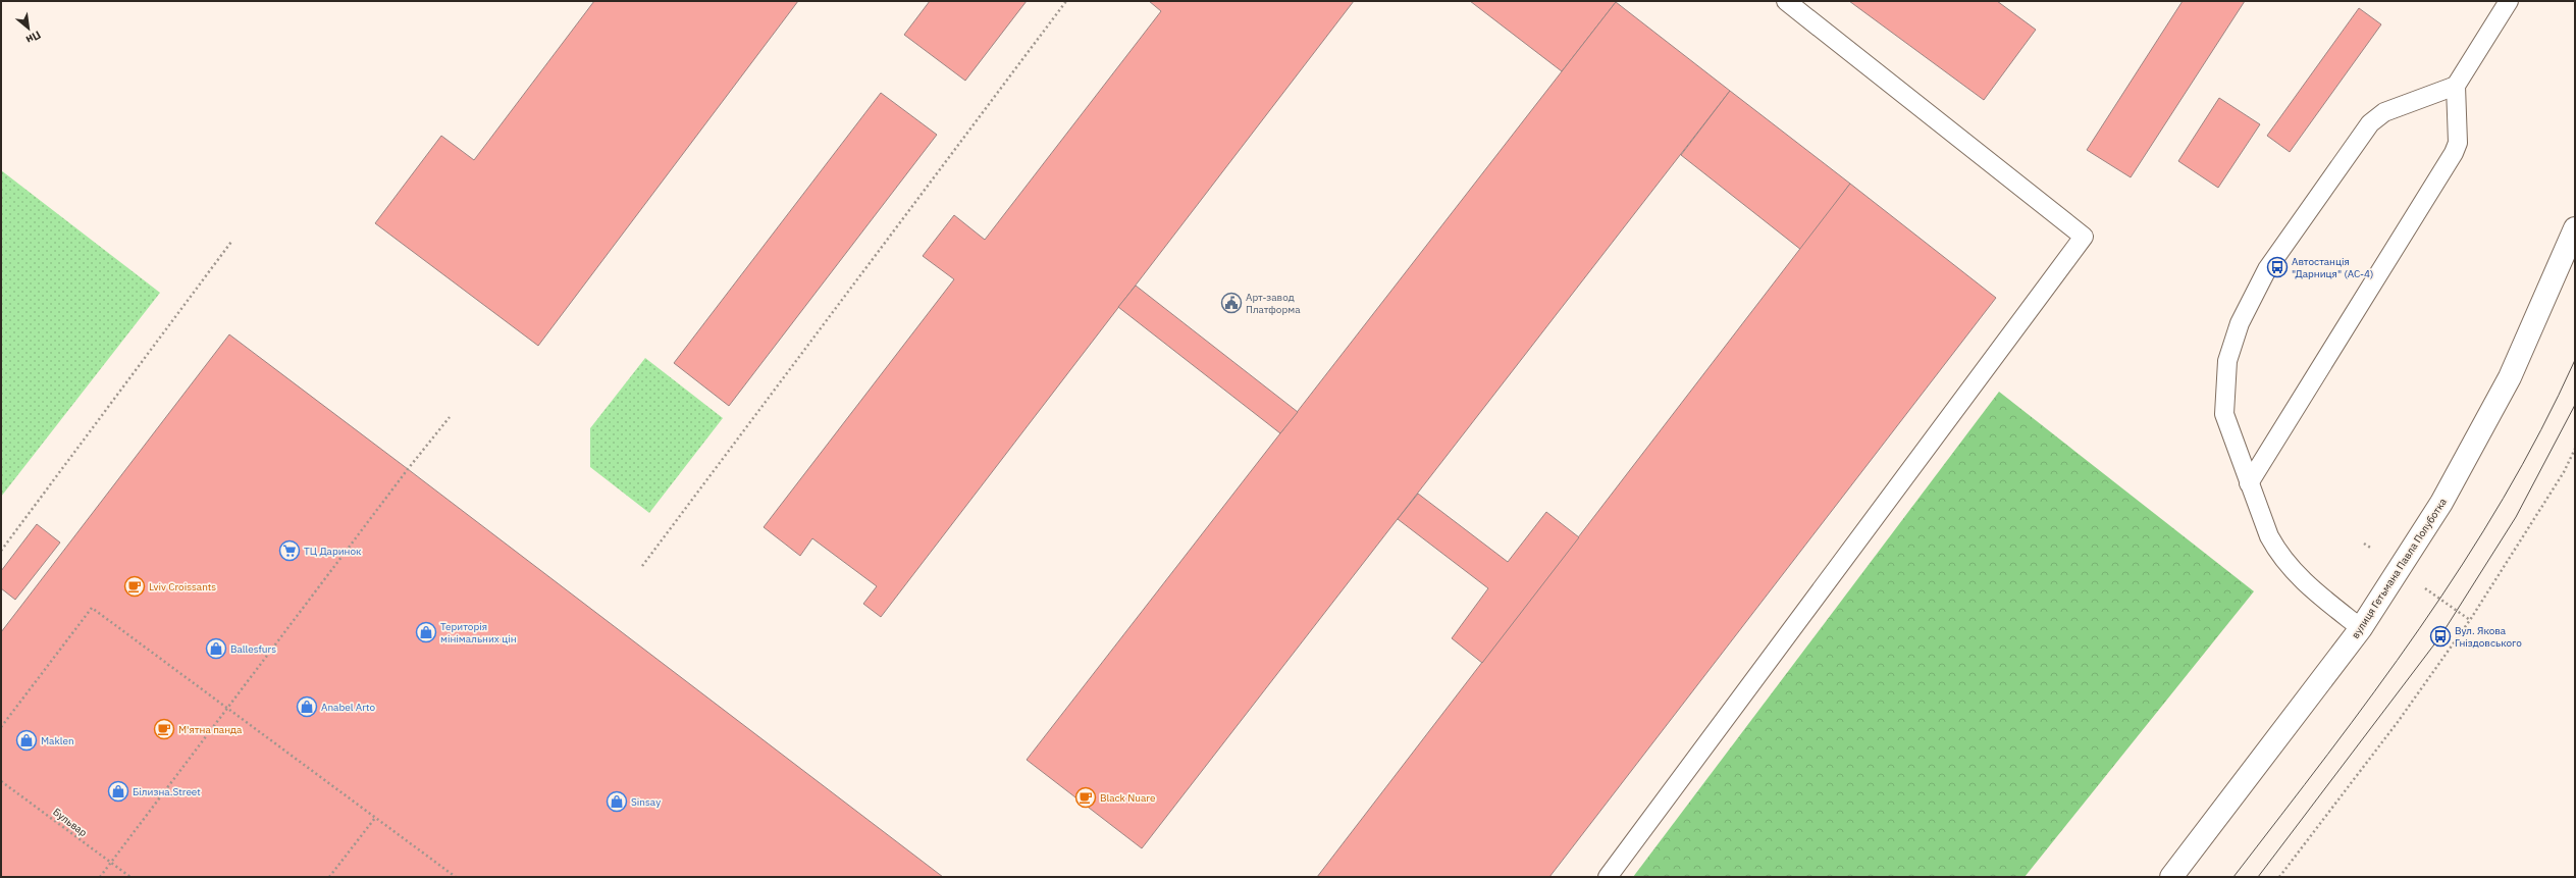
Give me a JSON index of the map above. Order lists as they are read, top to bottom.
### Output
{
  "streets": {
    "street": ["вулиця Гетьмана Павла Полуботка"],
    "path": ["Бульвар"]
  },
  "places": {
    "bus stop": ["Автостанція \"Дарниця\" (АС-4)", "Вул. Якова Гніздовського"],
    "public building": ["Арт-завод Платформа"],
    "supermarket": ["ТЦ Даринок"],
    "cafe": ["Lviv Croissants", "М'ятна панда", "Black Nuare"],
    "shop": [
      "Територія мінімальних цін",
      "Ballesfurs",
      "Anabel Arto",
      "Maklen",
      "Білизна.Street",
      "Sinsay"
    ]
  },
  "north": "bottom right"
}
